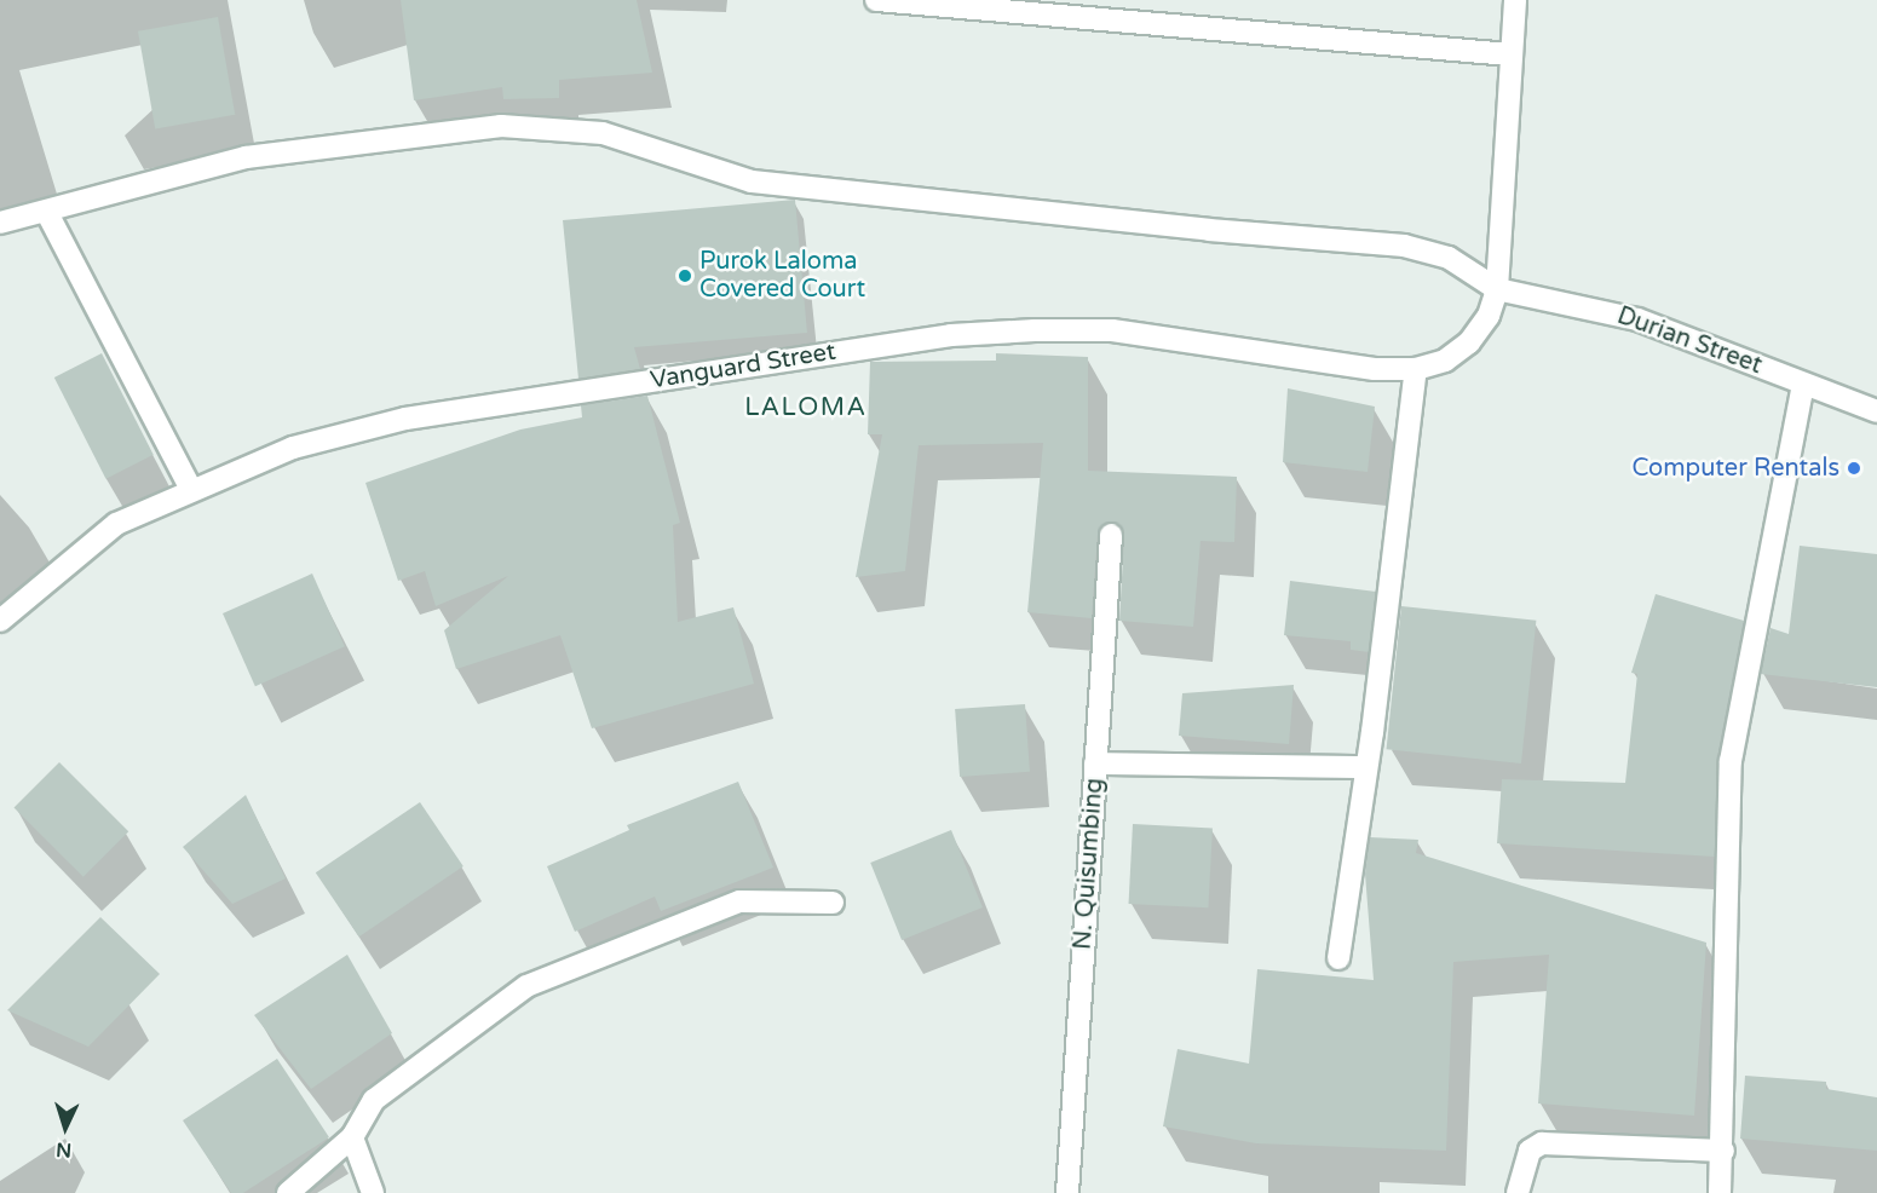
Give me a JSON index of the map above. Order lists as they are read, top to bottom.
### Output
{
  "streets": {
    "street": ["Durian Street", "Vanguard Street", "N. Quisumbing"]
  },
  "crossings": [
    ["Durian Street", "Vanguard Street"]
  ],
  "districts": ["LALOMA"],
  "places": ["Purok Laloma Covered Court", "Computer Rentals"],
  "north": "bottom"
}
